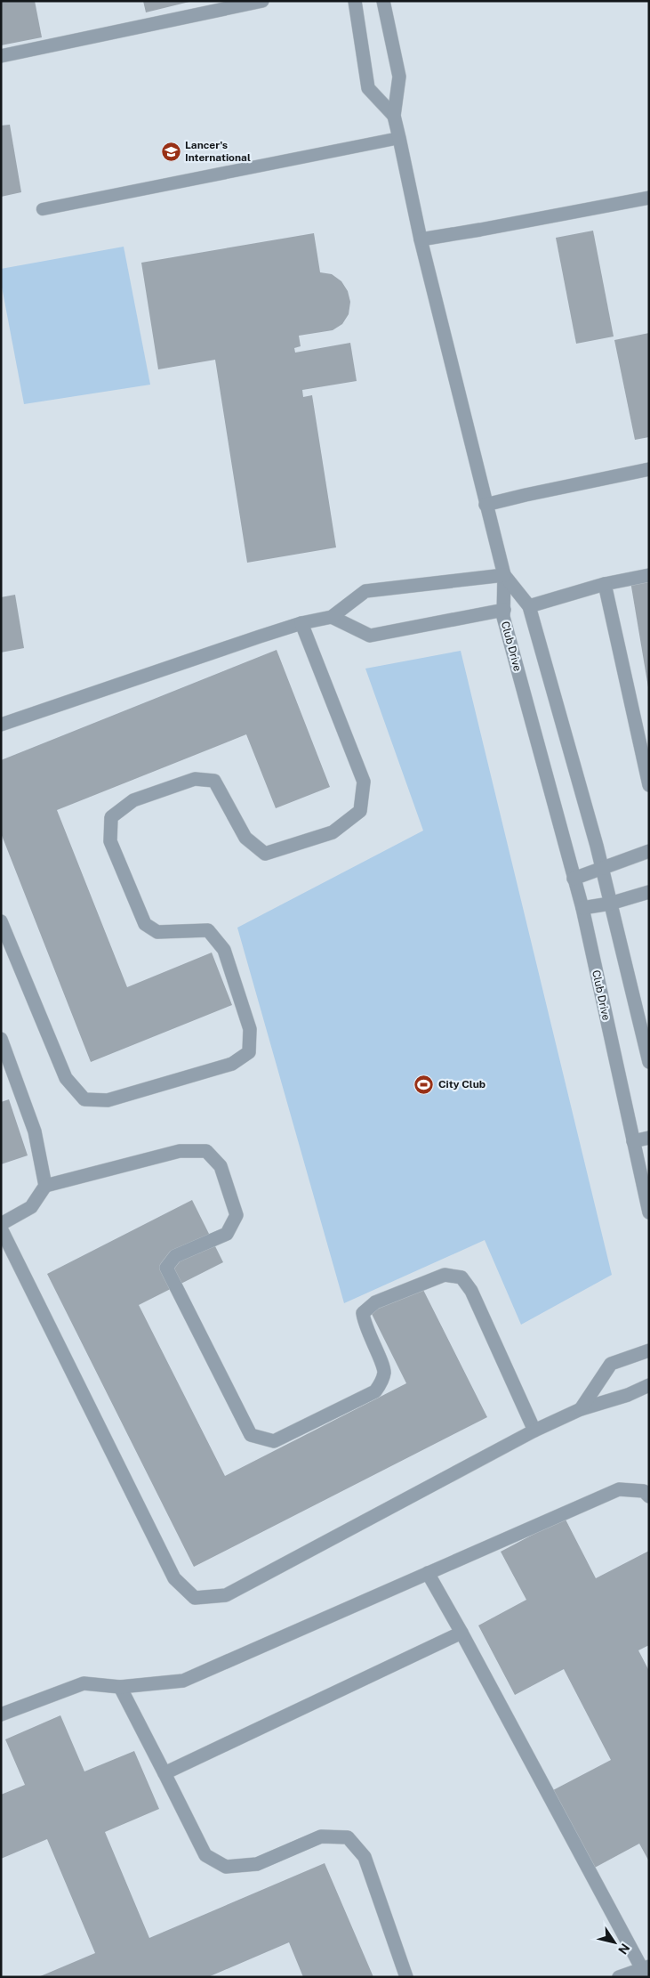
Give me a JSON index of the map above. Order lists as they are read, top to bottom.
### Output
{
  "streets": {
    "street": ["Club Drive"]
  },
  "places": {
    "school or university": ["Lancer's International"],
    "sports": ["City Club"]
  },
  "north": "bottom right"
}
